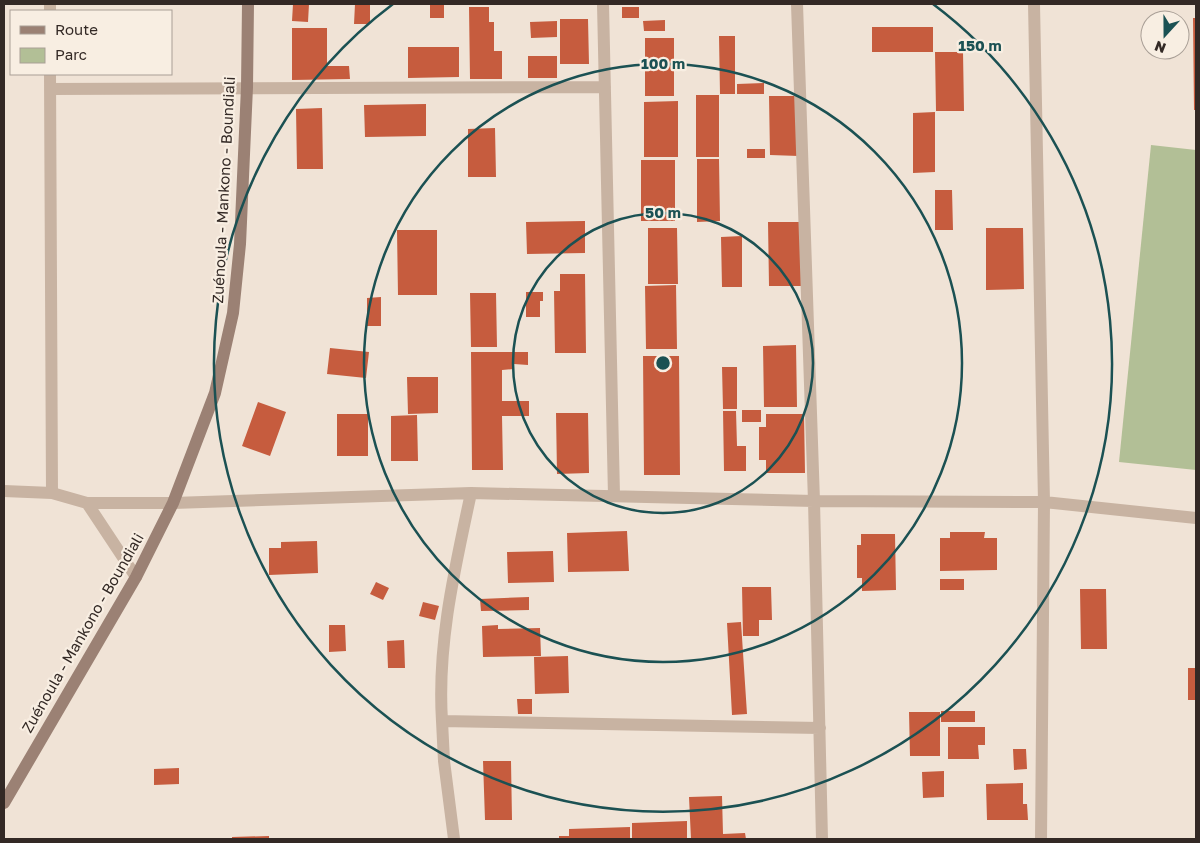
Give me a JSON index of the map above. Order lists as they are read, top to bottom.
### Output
{
  "streets": {
    "main road": ["Zuénoula - Mankono - Boundiali"]
  },
  "legend": ["Route", "Parc"],
  "north": "bottom",
  "rings": ["150 m", "100 m", "50 m"]
}
